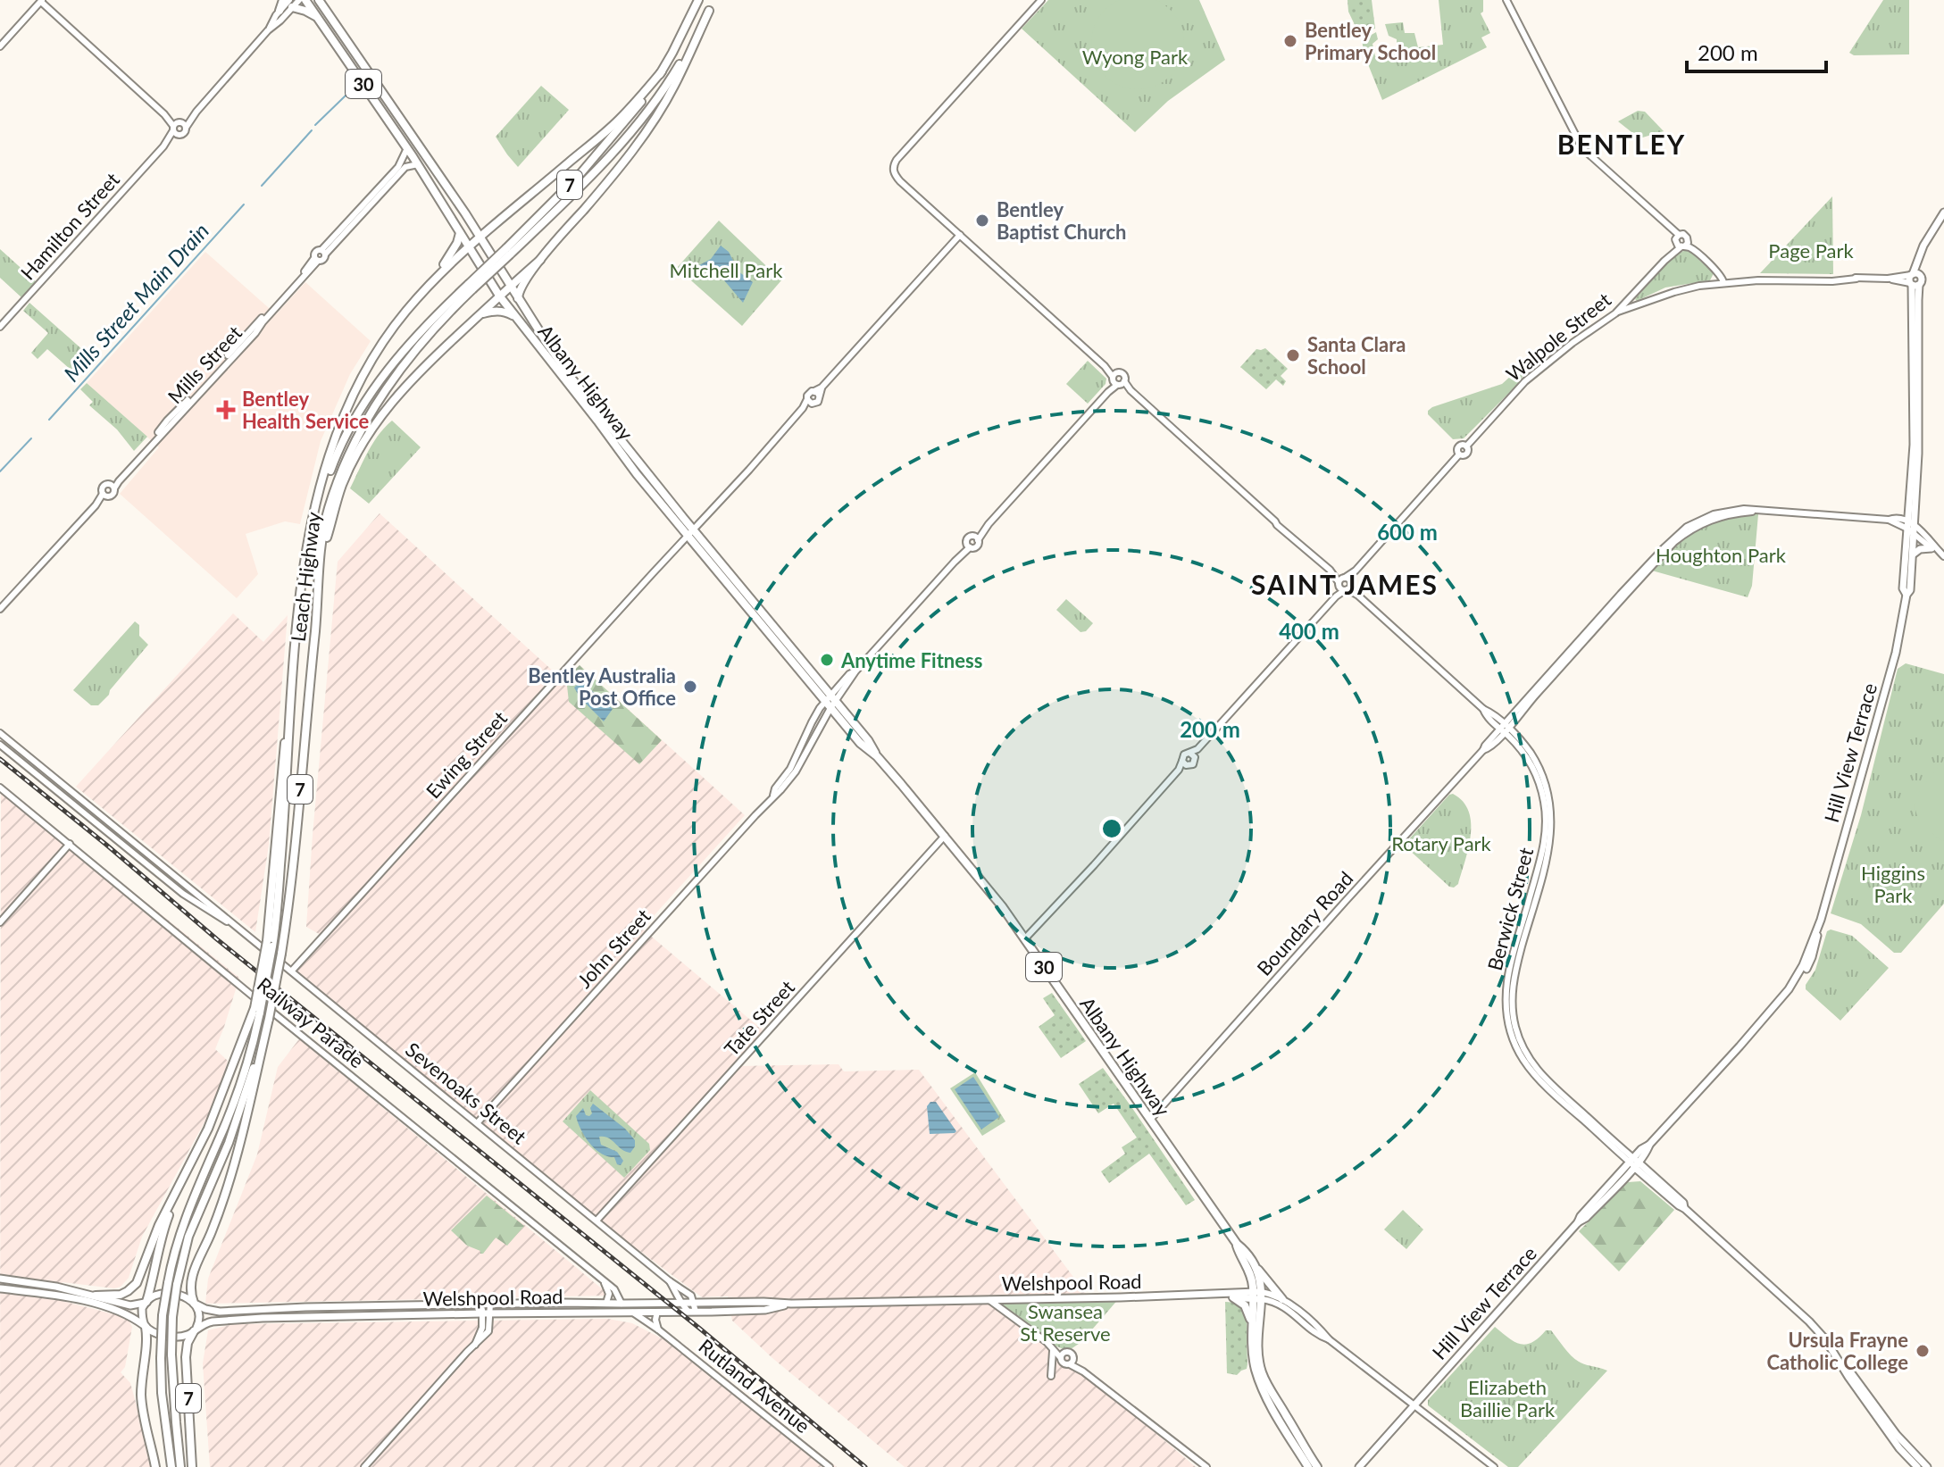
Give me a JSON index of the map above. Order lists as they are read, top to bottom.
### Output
{
  "streets": {
    "highway": [
      "30",
      "7",
      "Albany Highway",
      "Leach Highway"
    ],
    "main road": ["Hill View Terrace", "Berwick Street", "Welshpool Road"],
    "street": [
      "Hamilton Street",
      "Walpole Street",
      "Mills Street",
      "Ewing Street",
      "Boundary Road",
      "John Street",
      "Tate Street",
      "Railway Parade",
      "Sevenoaks Street",
      "Rutland Avenue"
    ]
  },
  "crossings": [
    ["30", "Albany Highway"],
    ["30", "Welshpool Road"],
    ["7", "Leach Highway"],
    ["7", "Welshpool Road"],
    ["Walpole Street", "Berwick Street"],
    ["Albany Highway", "Ewing Street"],
    ["Albany Highway", "Boundary Road"],
    ["Albany Highway", "John Street"],
    ["Albany Highway", "Tate Street"],
    ["Hill View Terrace", "Berwick Street"],
    ["Hill View Terrace", "Boundary Road"],
    ["Ewing Street", "Sevenoaks Street"],
    ["Berwick Street", "Boundary Road"],
    ["John Street", "Sevenoaks Street"],
    ["Tate Street", "Sevenoaks Street"],
    ["Railway Parade", "Welshpool Road"],
    ["Sevenoaks Street", "Welshpool Road"],
    ["Welshpool Road", "Rutland Avenue"]
  ],
  "districts": ["BENTLEY", "SAINT JAMES"],
  "water": ["Mills Street Main Drain"],
  "parks": [
    "Wyong Park",
    "Page Park",
    "Mitchell Park",
    "Houghton Park",
    "Rotary Park",
    "Higgins Park",
    "Swansea St Reserve",
    "Elizabeth Baillie Park"
  ],
  "places": {
    "other": [
      "Bentley Primary School",
      "Bentley Baptist Church",
      "Santa Clara School",
      "Anytime Fitness",
      "Bentley Australia Post Office",
      "Ursula Frayne Catholic College"
    ],
    "health": ["Bentley Health Service"]
  },
  "scale_bar": "200 m",
  "rings": ["600 m", "400 m", "200 m"]
}
